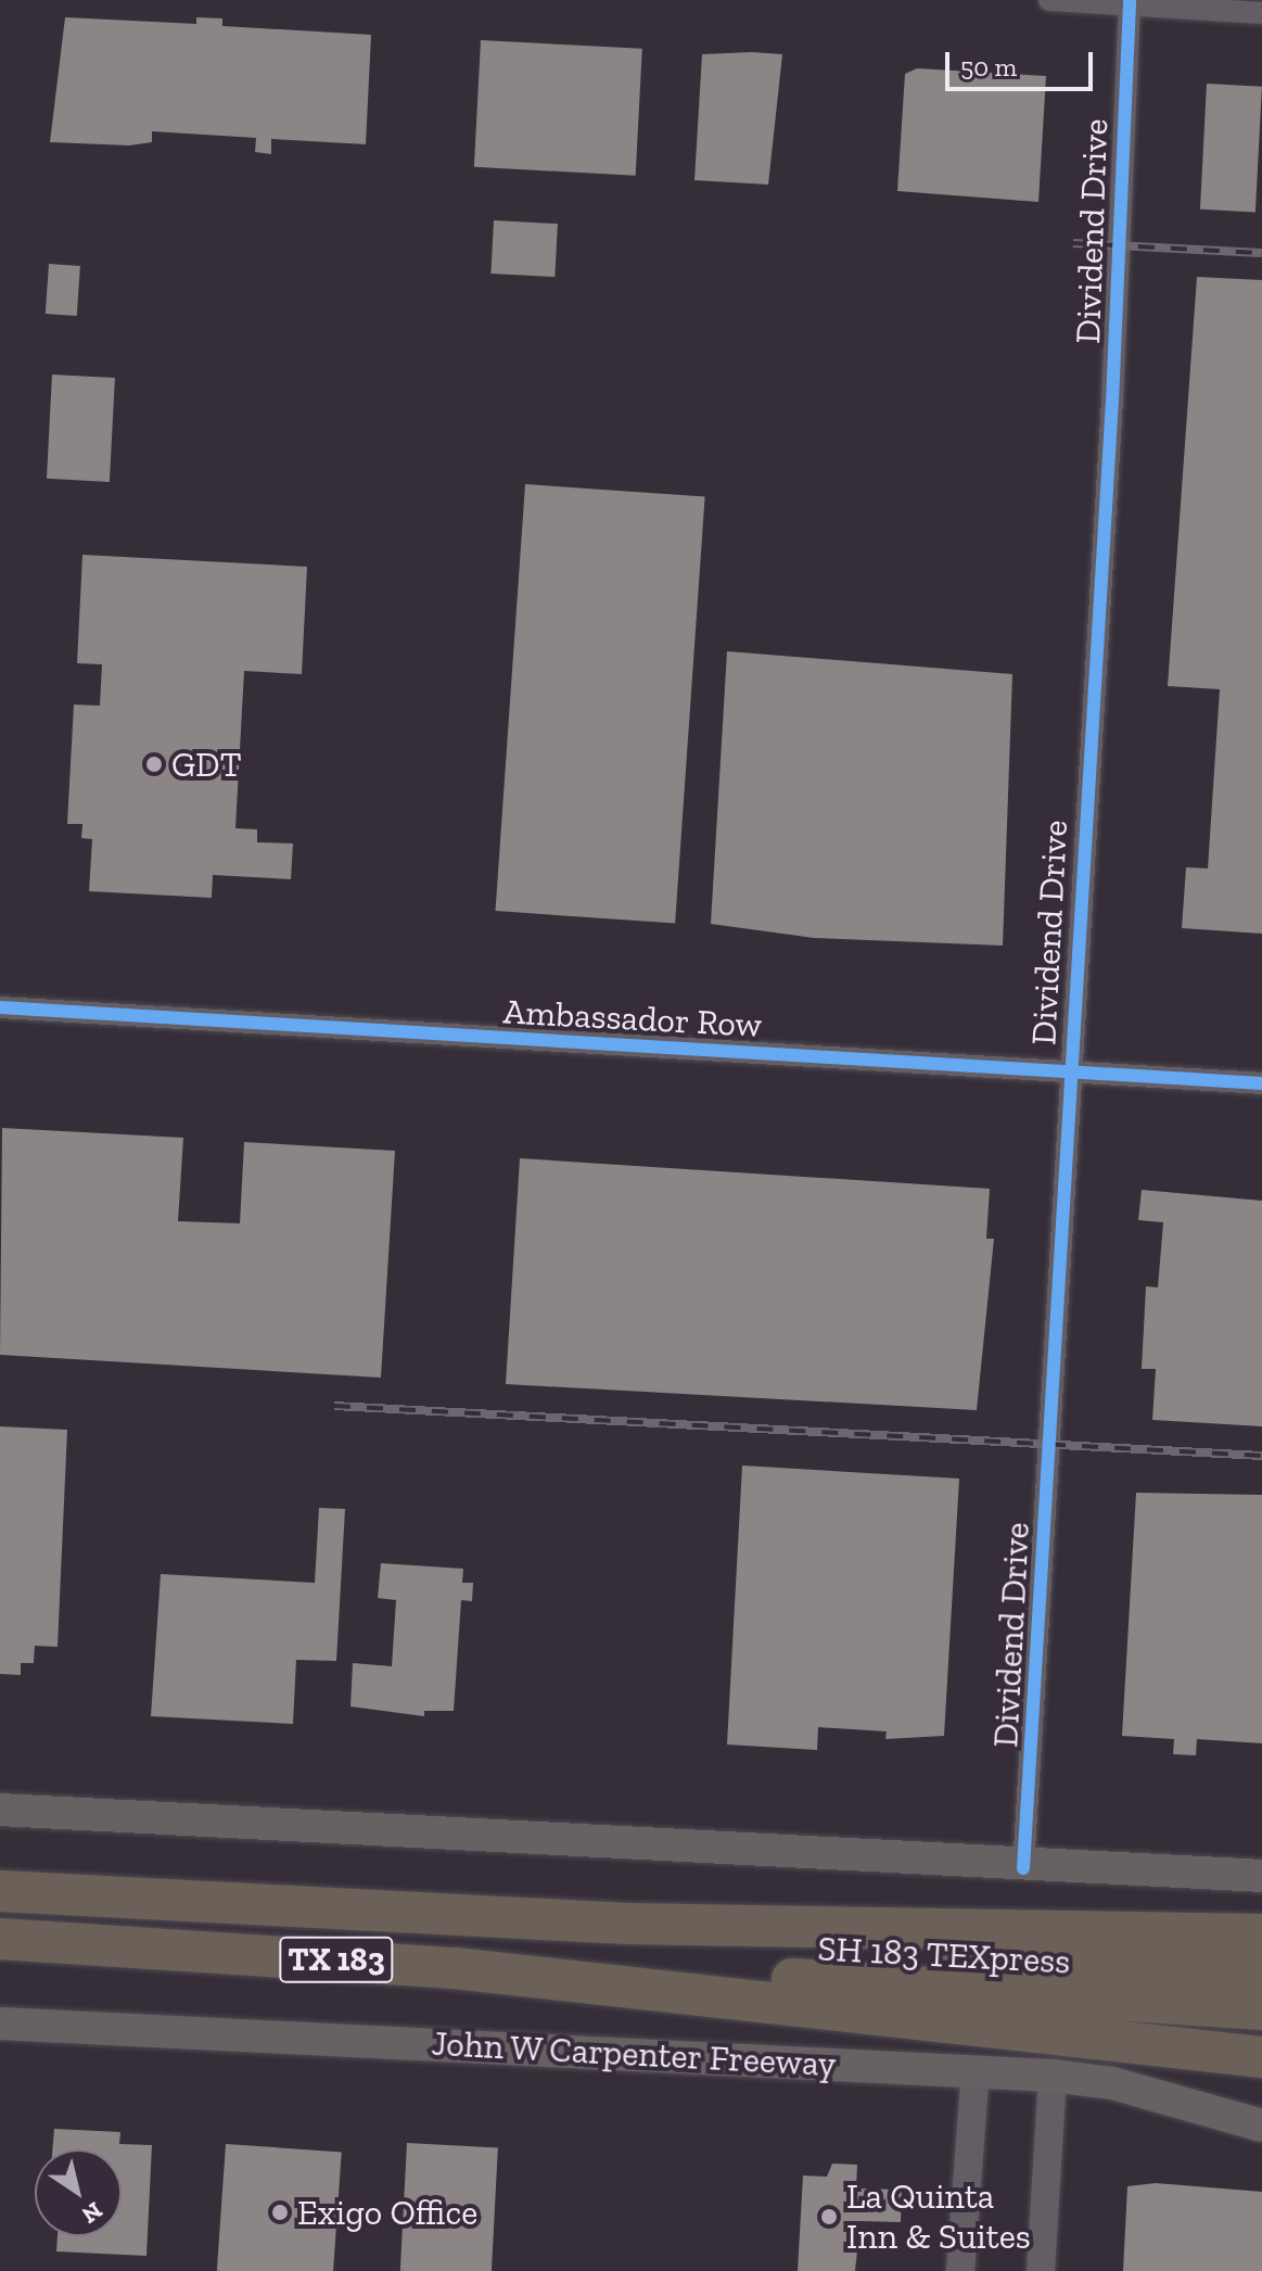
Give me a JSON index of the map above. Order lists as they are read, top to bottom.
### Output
{
  "streets": {
    "highway": ["SH 183 TEXpress", "TX 183", "John W Carpenter Freeway"],
    "street": ["Dividend Drive", "Ambassador Row"]
  },
  "crossings": [
    ["Dividend Drive", "Ambassador Row"],
    ["SH 183 TEXpress", "TX 183"],
    ["SH 183 TEXpress", "John W Carpenter Freeway"]
  ],
  "places": ["GDT", "Exigo Office", "La Quinta Inn & Suites"],
  "scale_bar": "50 m",
  "north": "bottom right"
}
